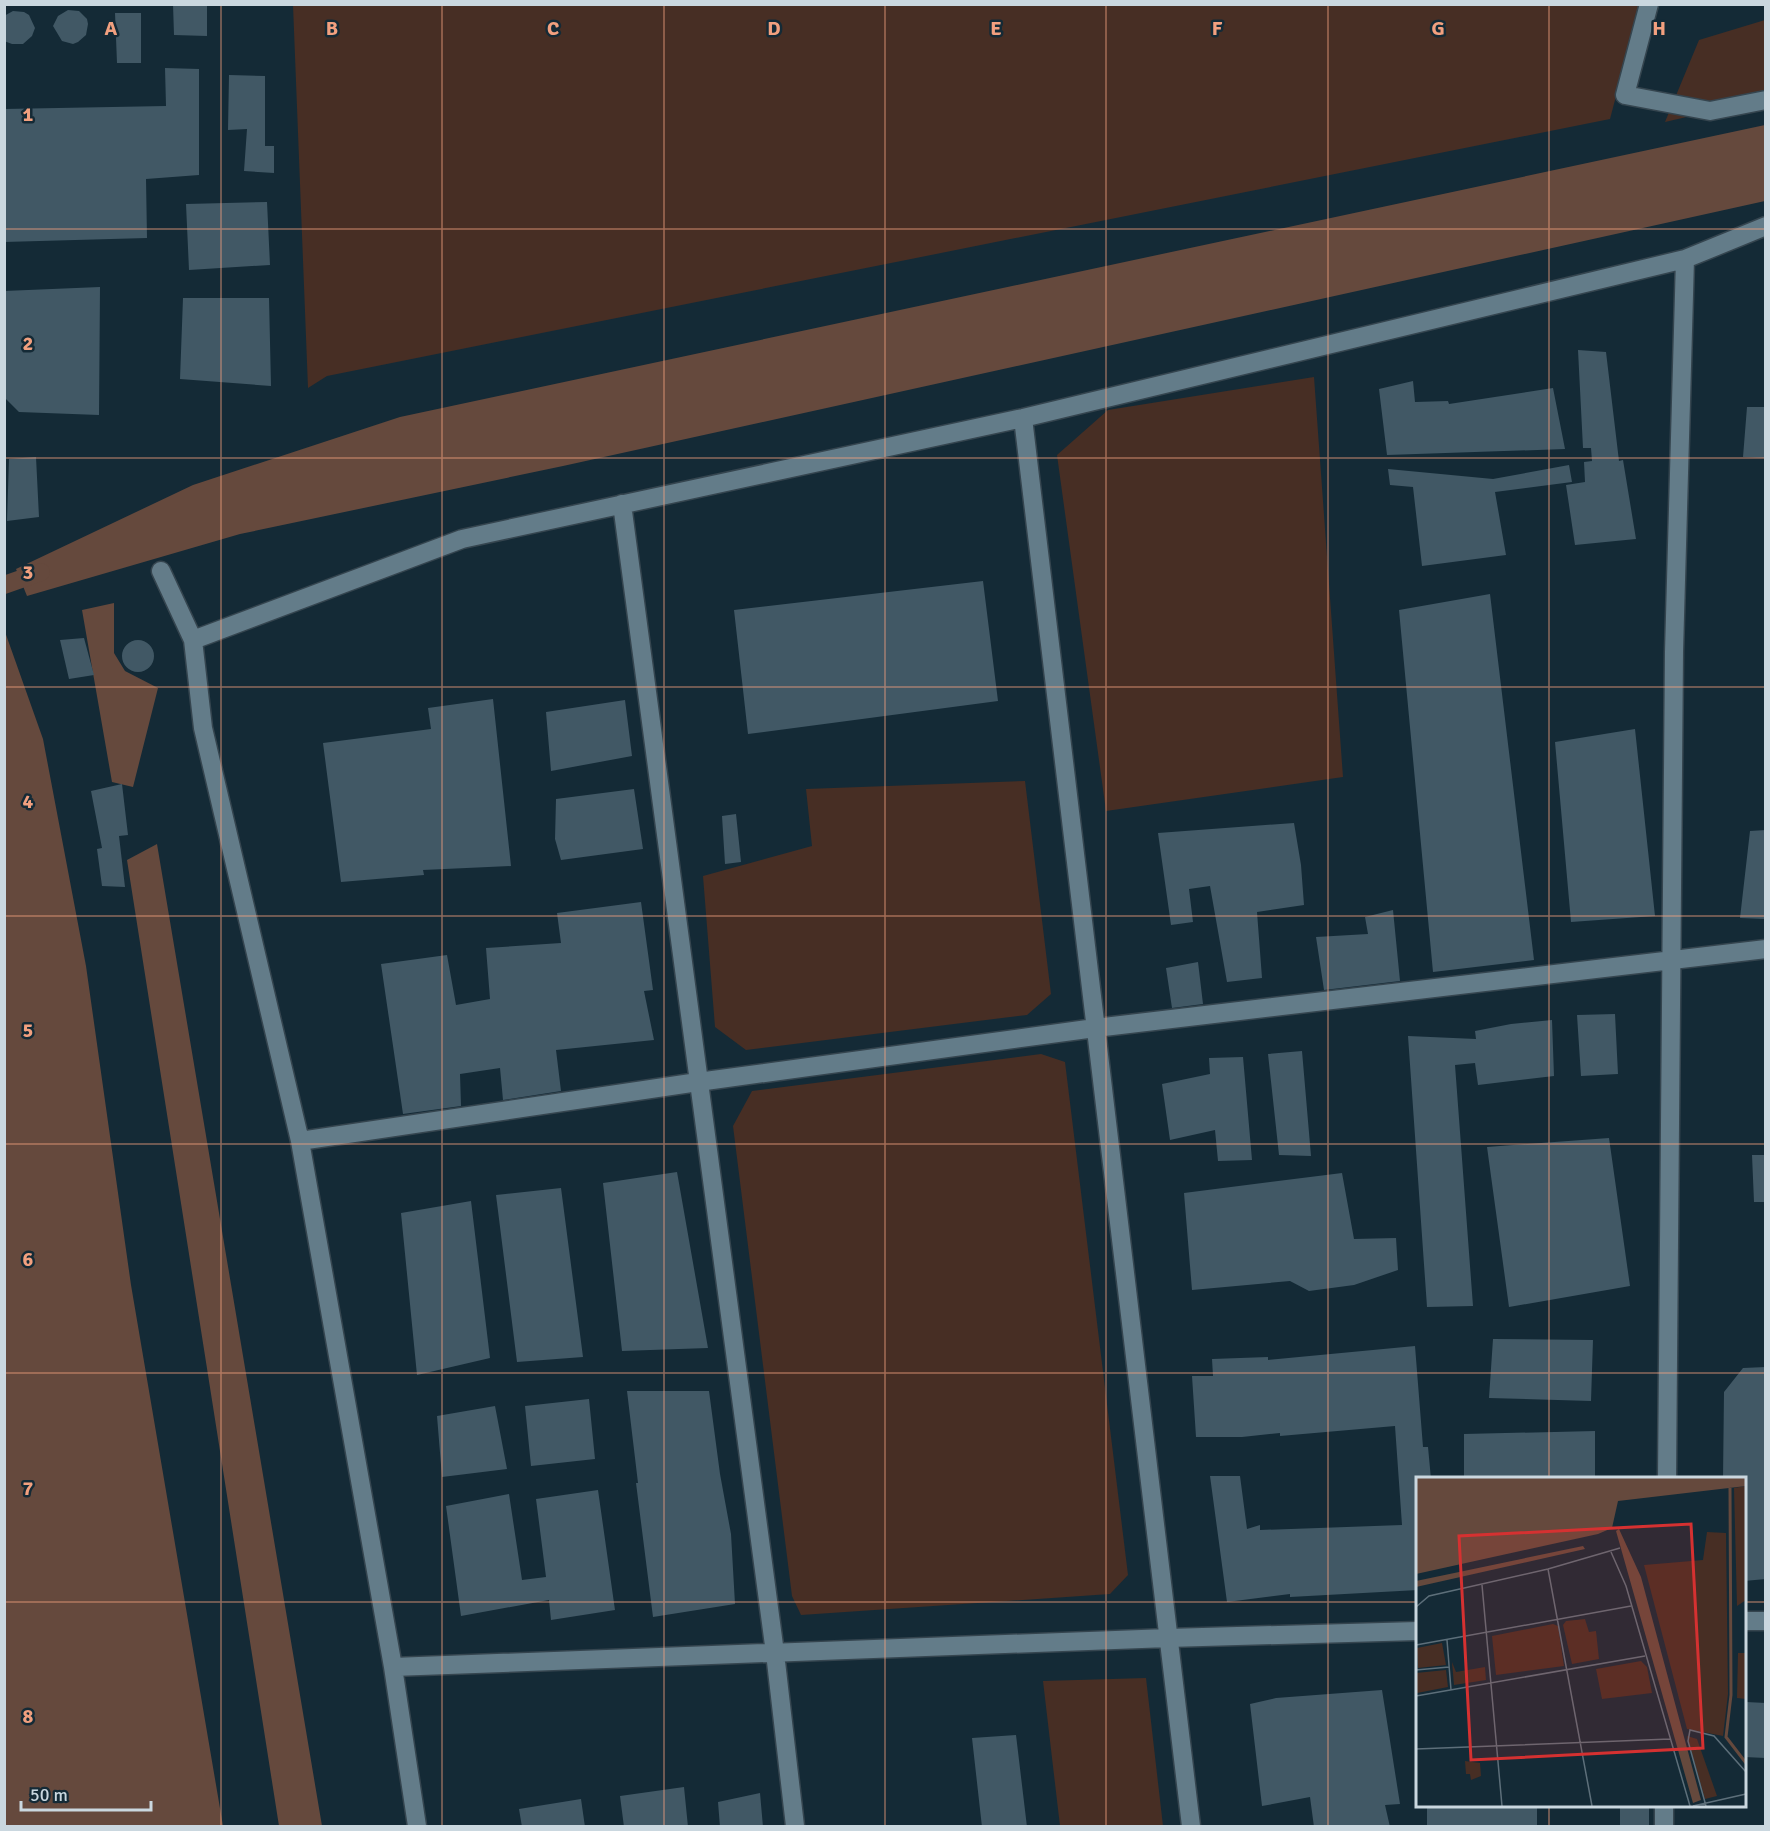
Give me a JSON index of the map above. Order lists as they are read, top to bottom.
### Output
{
  "scale_bar": "50 m",
  "grid": {
    "columns": [
      "A",
      "B",
      "C",
      "D",
      "E",
      "F",
      "G",
      "H"
    ],
    "rows": [
      "1",
      "2",
      "3",
      "4",
      "5",
      "6",
      "7",
      "8"
    ]
  }
}
